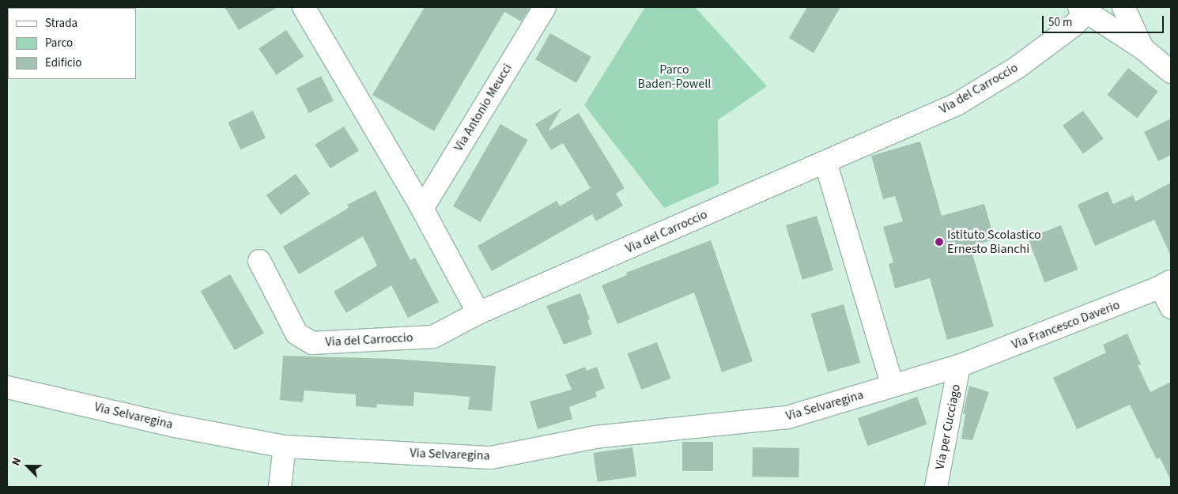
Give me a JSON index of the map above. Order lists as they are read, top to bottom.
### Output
{
  "streets": {
    "street": [
      "Via del Carroccio",
      "Via Antonio Meucci",
      "Via Francesco Daverio",
      "Via Selvaregina",
      "Via per Cucciago"
    ]
  },
  "crossings": [
    ["Via Francesco Daverio", "Via Selvaregina"],
    ["Via Francesco Daverio", "Via per Cucciago"],
    ["Via Selvaregina", "Via per Cucciago"]
  ],
  "parks": ["Parco Baden-Powell"],
  "places": ["Istituto Scolastico Ernesto Bianchi"],
  "legend": ["Strada", "Parco", "Edificio"],
  "scale_bar": "50 m",
  "north": "top left"
}
